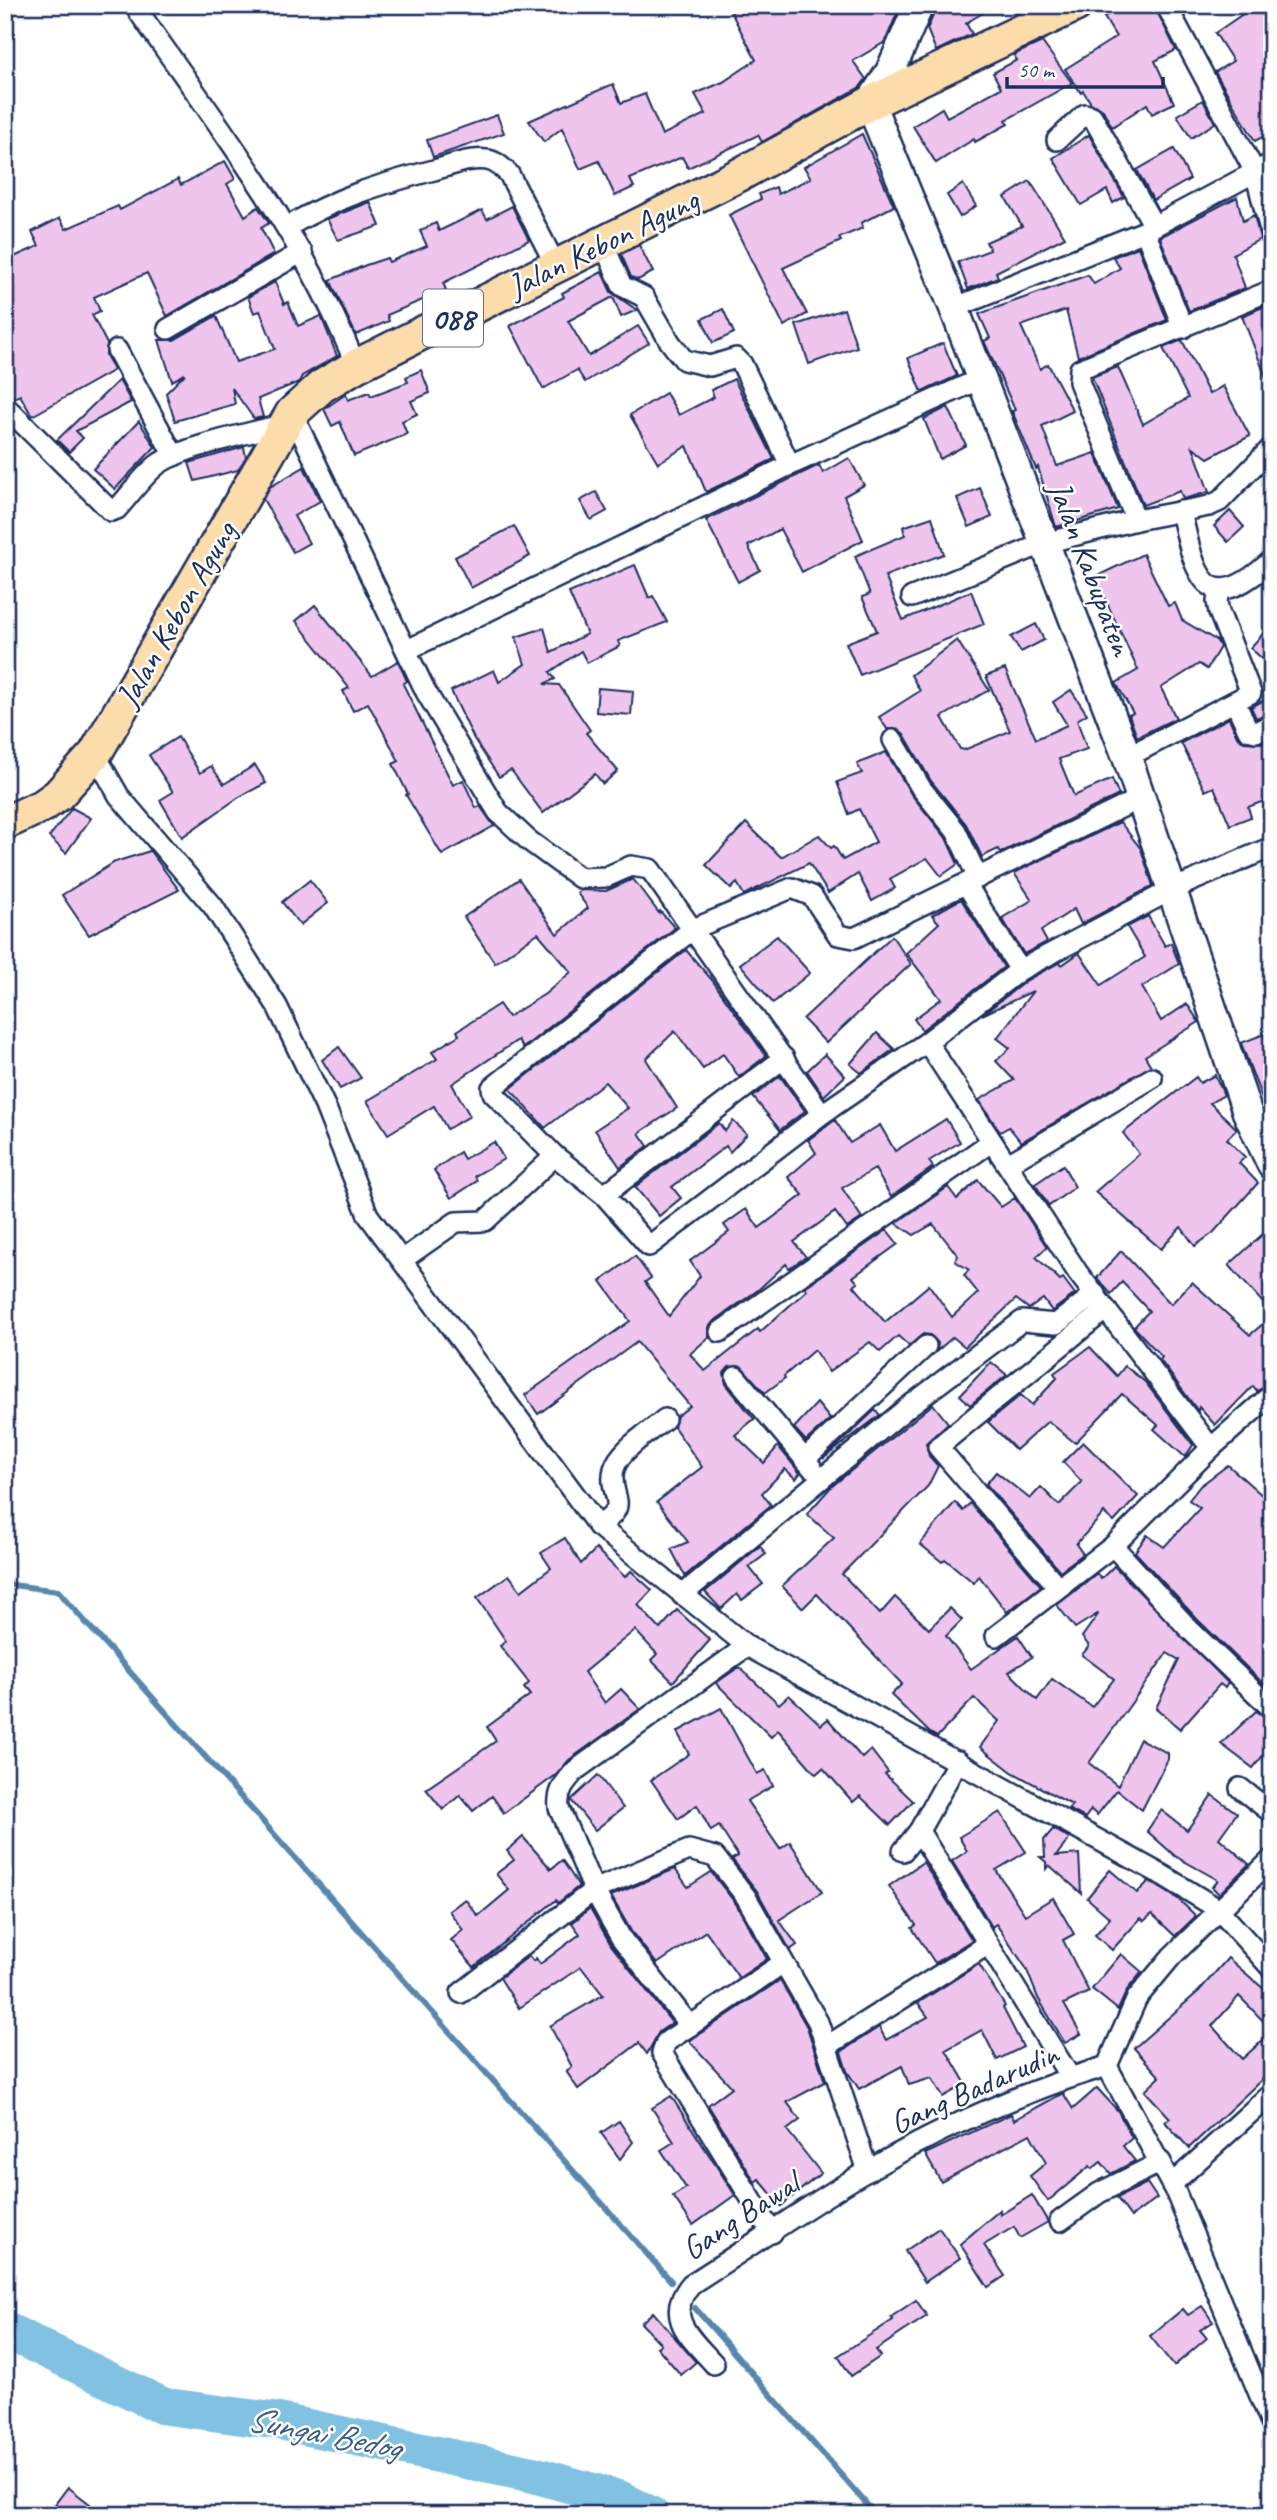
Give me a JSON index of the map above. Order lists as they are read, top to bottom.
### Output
{
  "streets": {
    "main road": ["Jalan Kebon Agung", "088", "Jalan Kabupaten"],
    "street": ["Gang Badarudin", "Gang Bawal"]
  },
  "crossings": [
    ["Jalan Kebon Agung", "Jalan Kabupaten"],
    ["Gang Badarudin", "Gang Bawal"]
  ],
  "water": ["Sungai Bedog"],
  "scale_bar": "50 m"
}
